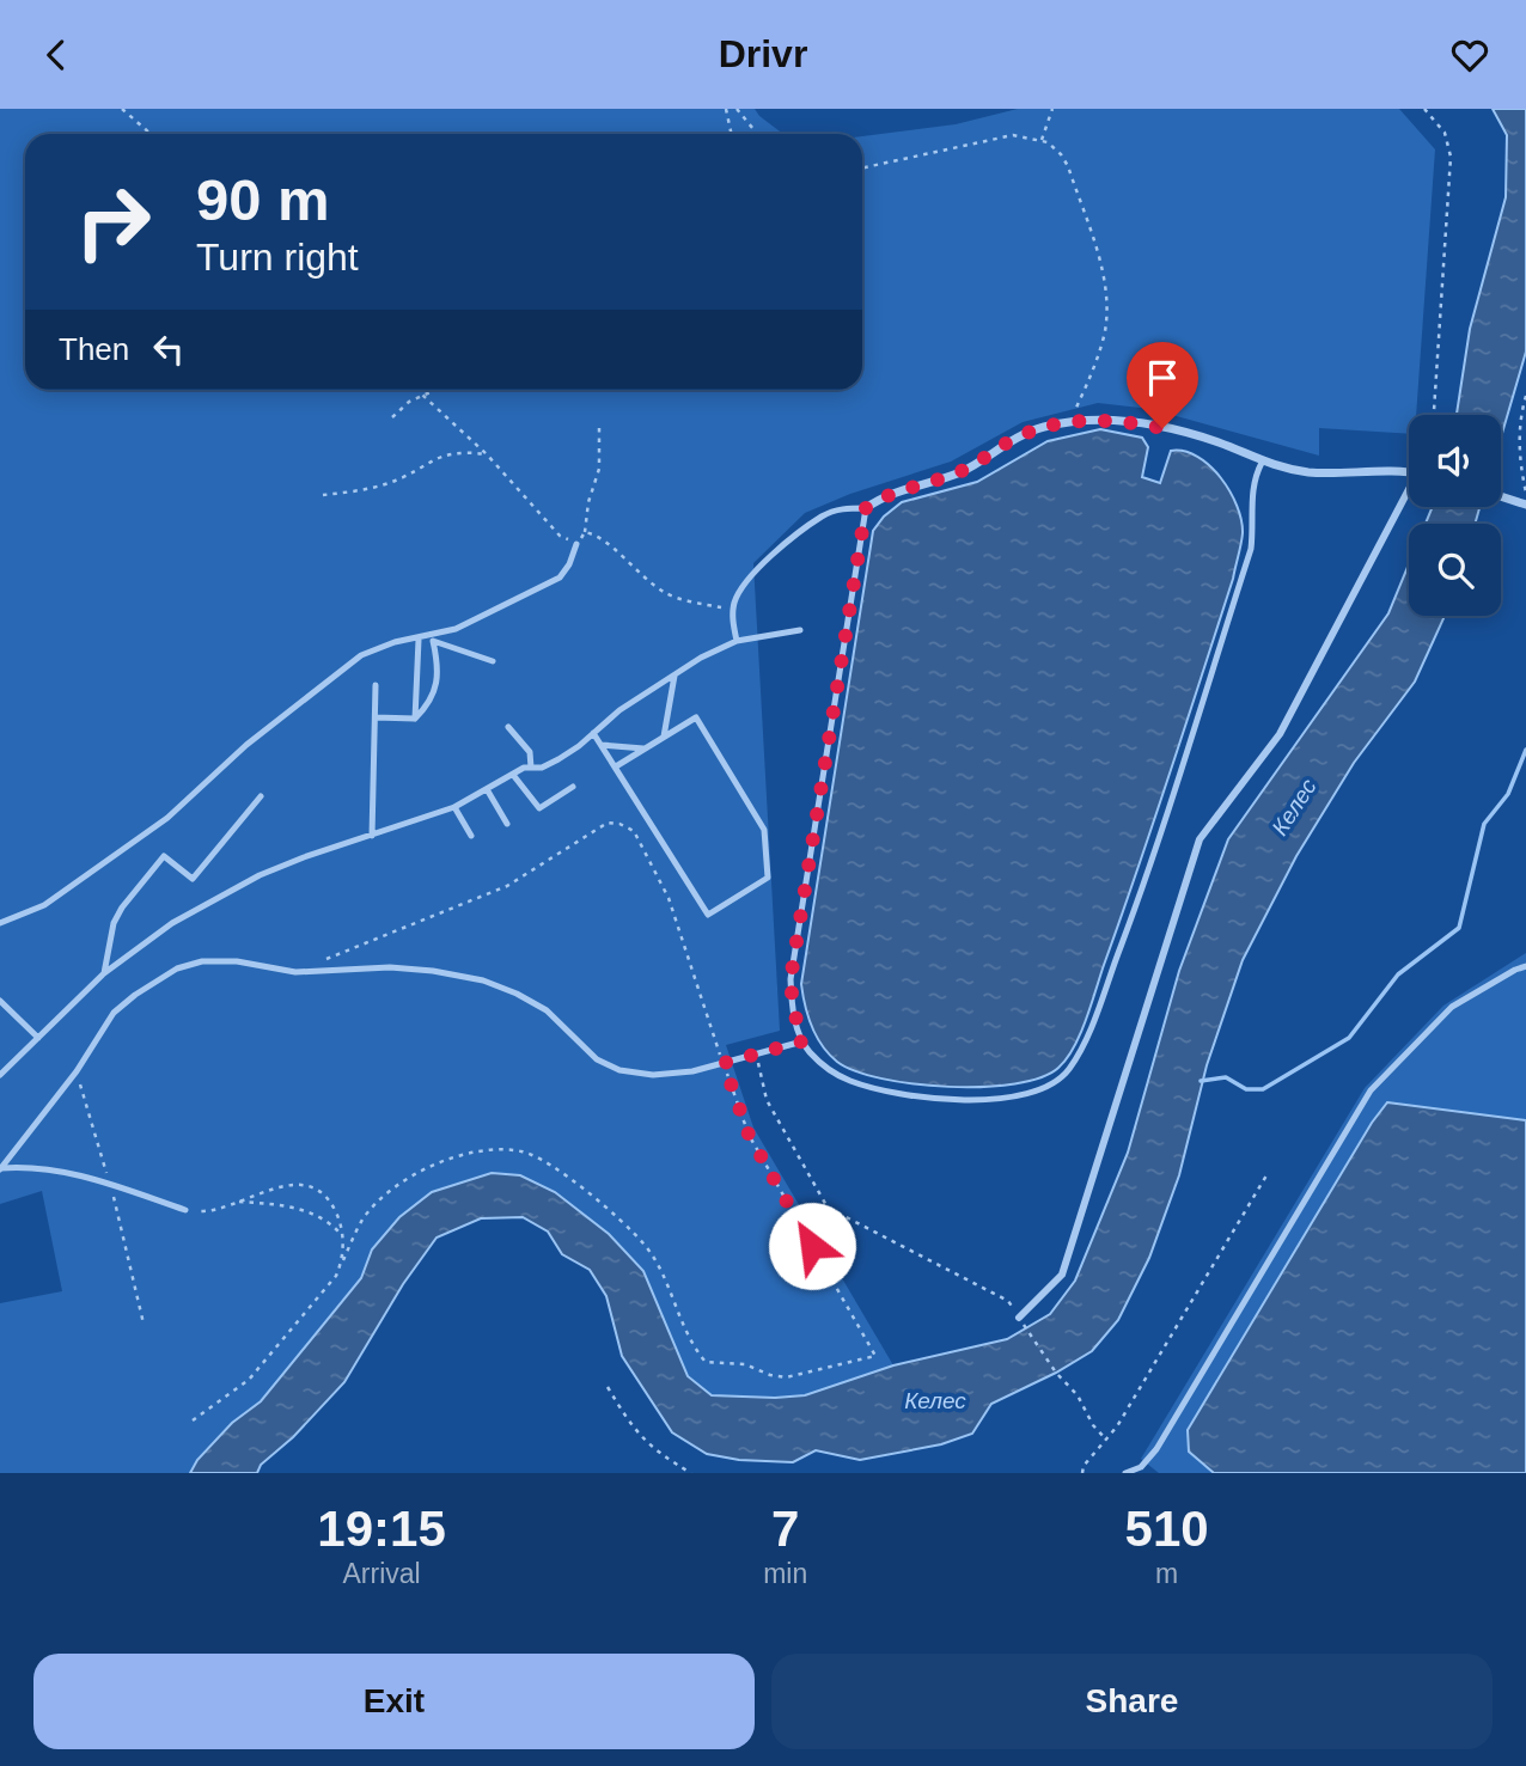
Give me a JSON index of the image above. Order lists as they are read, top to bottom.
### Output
{
  "water": ["Келес"],
  "page": {
    "header": "Drivr",
    "turn": ["90 m", "Turn right"],
    "then": "Then",
    "eta": [
      "19:15",
      "Arrival",
      "7",
      "min",
      "510",
      "m"
    ],
    "buttons": ["Exit", "Share"]
  }
}
